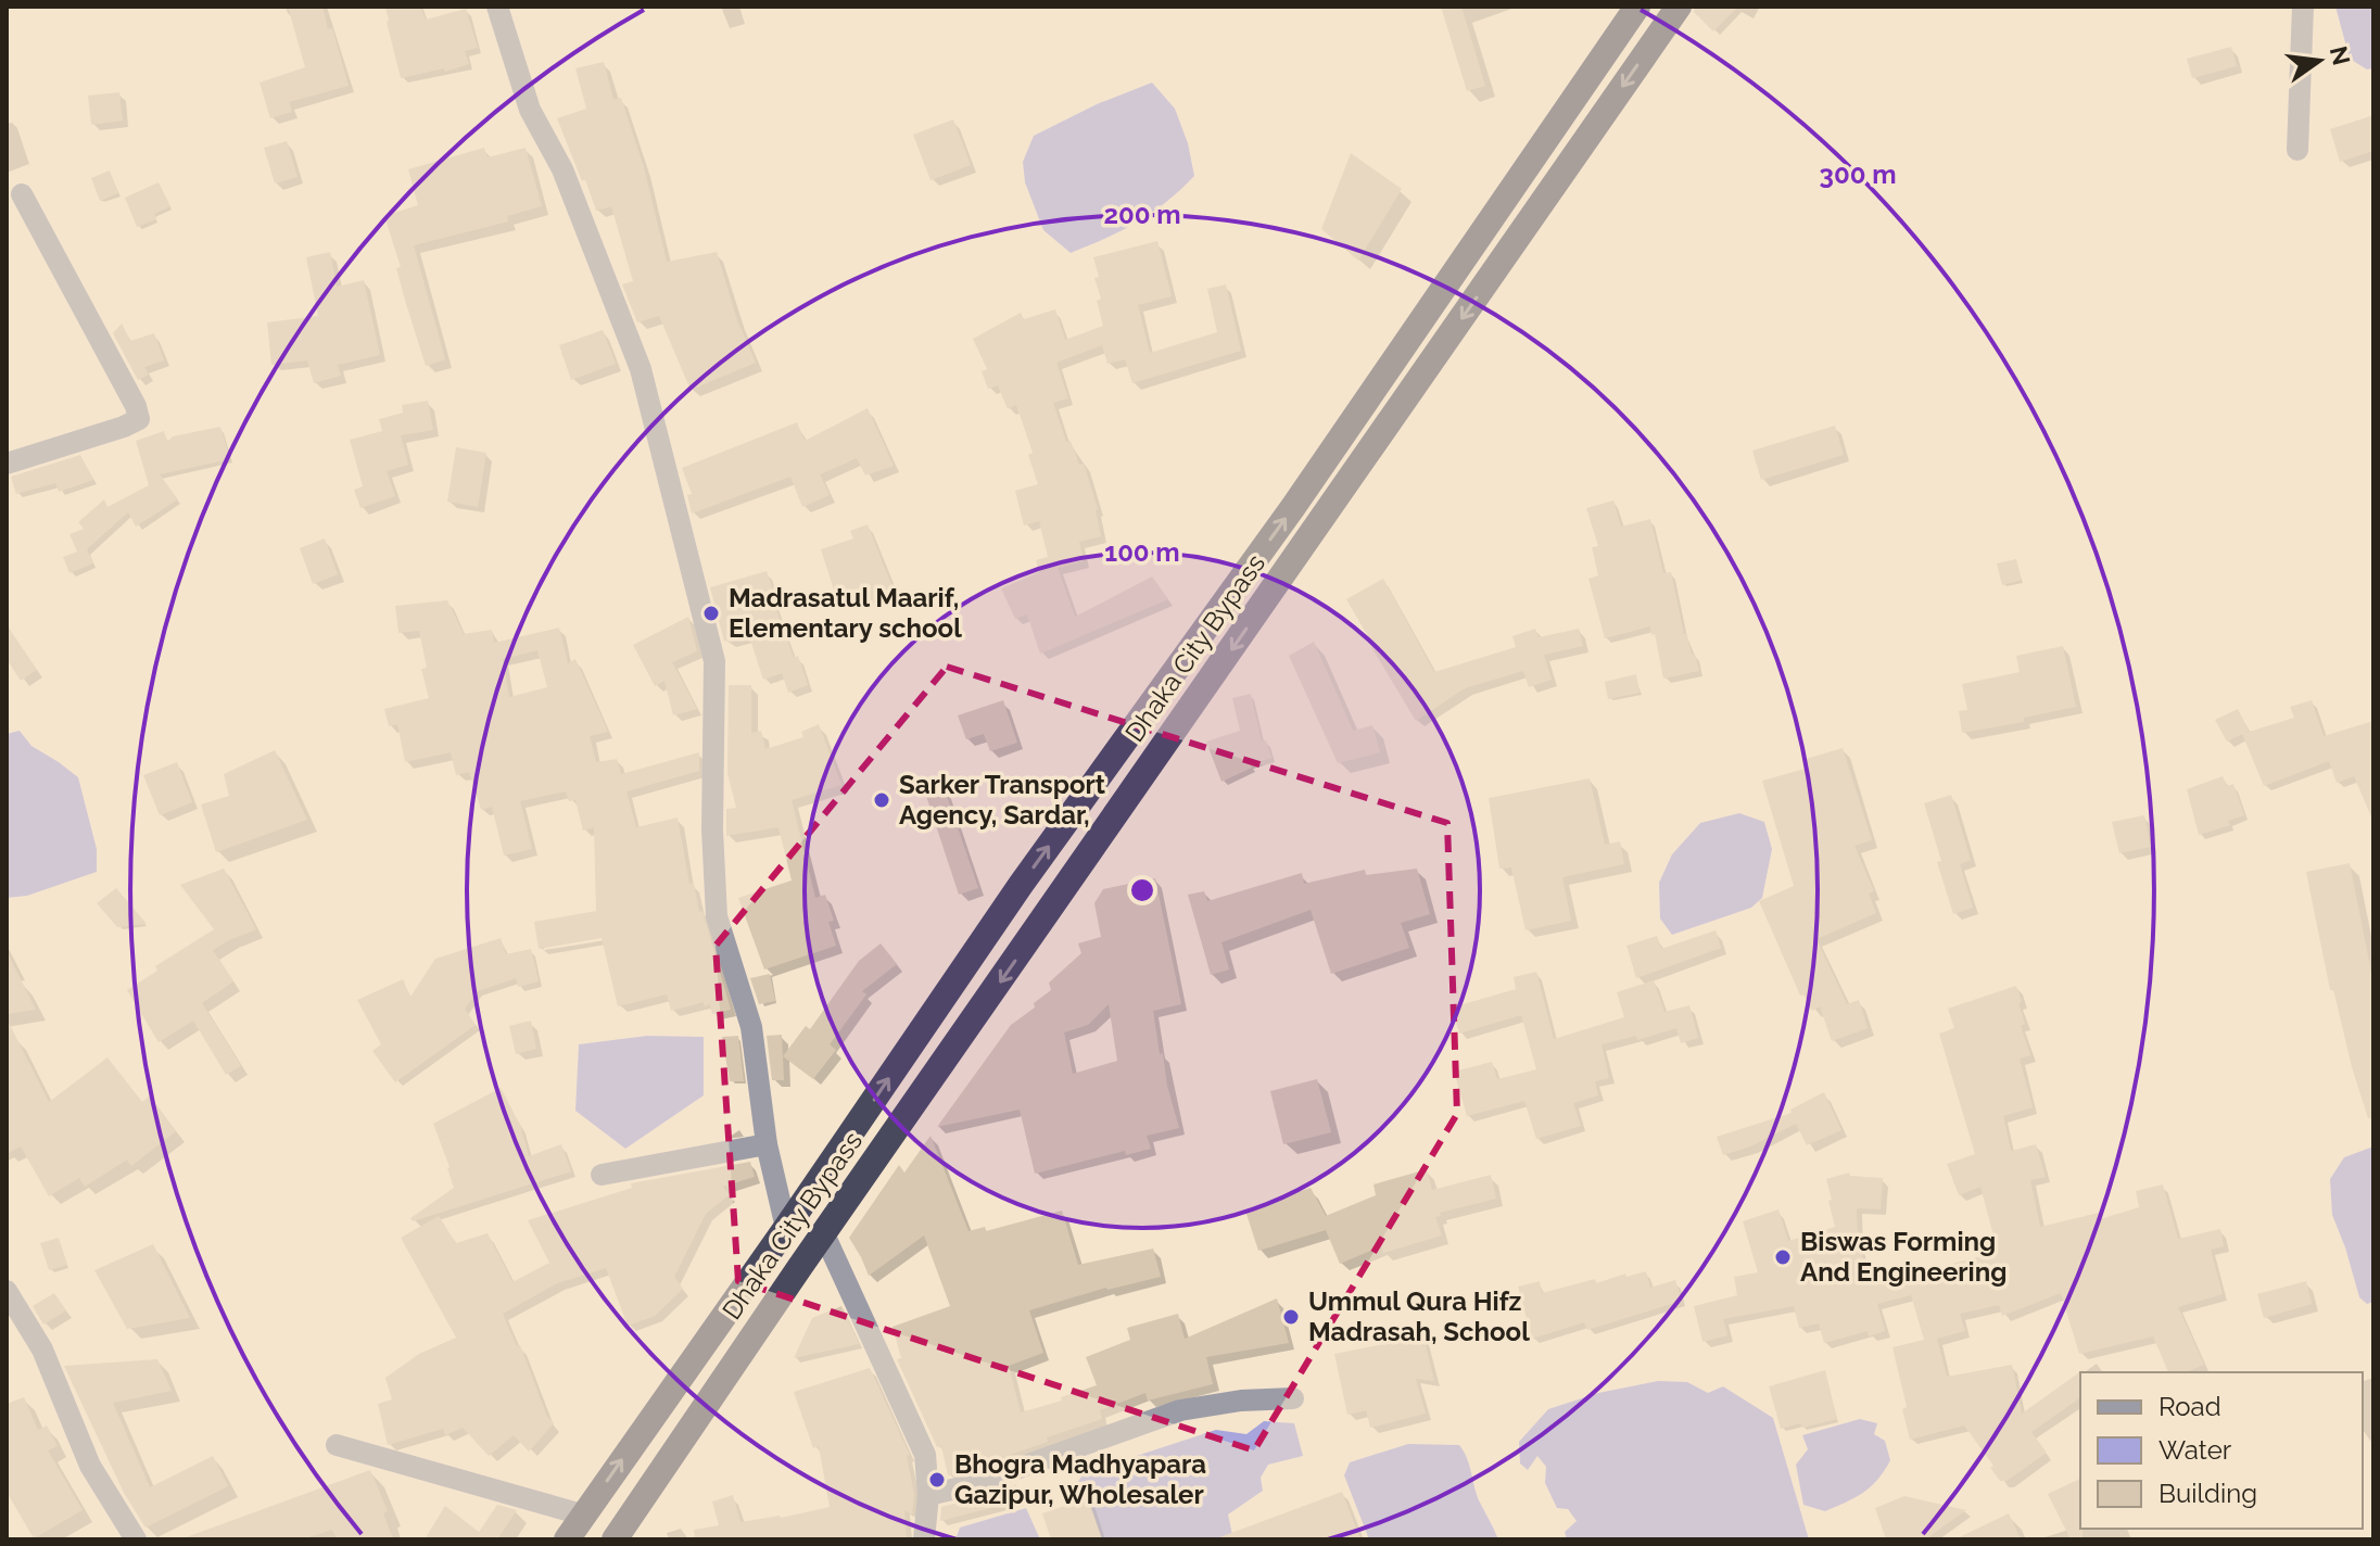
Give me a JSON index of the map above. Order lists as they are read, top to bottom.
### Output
{
  "streets": {
    "highway": ["Dhaka City Bypass"]
  },
  "places": [
    "Madrasatul Maarif, Elementary school",
    "Sarker Transport Agency, Sardar,",
    "Biswas Forming And Engineering",
    "Ummul Qura Hifz Madrasah, School",
    "Bhogra Madhyapara Gazipur, Wholesaler"
  ],
  "legend": ["Road", "Water", "Building"],
  "north": "right",
  "rings": ["300 m", "200 m", "100 m"]
}
